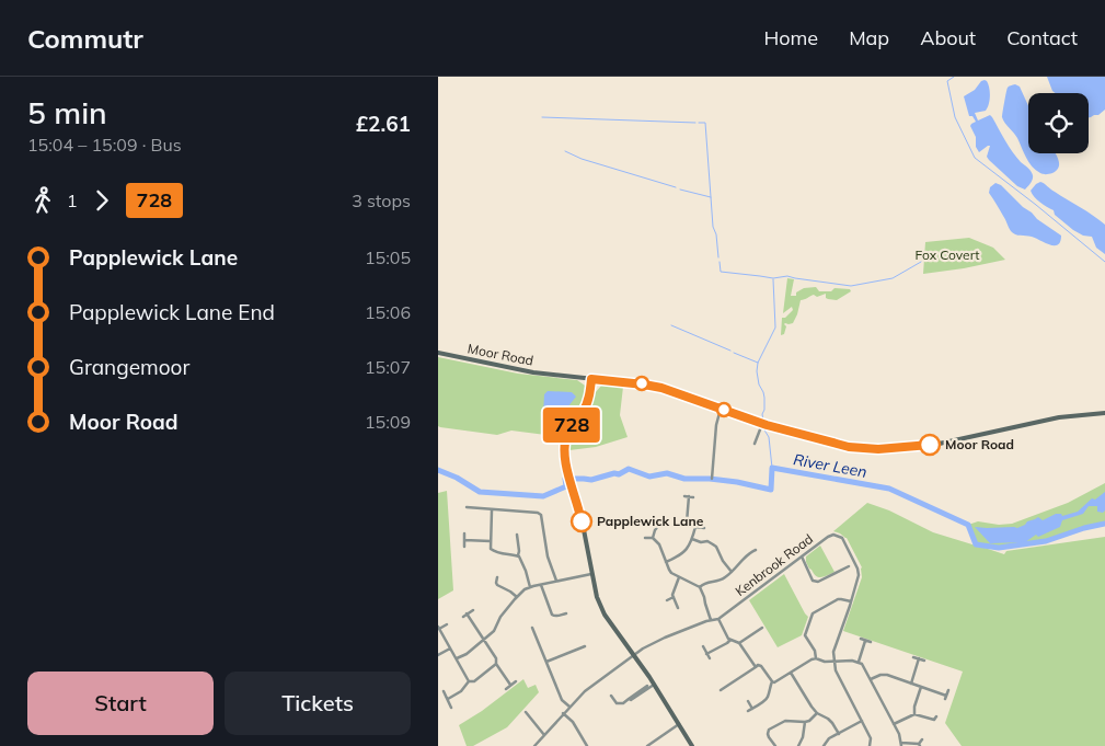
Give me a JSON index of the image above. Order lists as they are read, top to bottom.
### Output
{
  "streets": {
    "main road": ["Moor Road"],
    "street": ["Kenbrook Road"]
  },
  "water": ["River Leen"],
  "parks": ["Fox Covert"],
  "places": ["Moor Road", "Papplewick Lane"],
  "lines": ["bus line 728"],
  "page": {
    "header": "Commutr",
    "nav": [
      "Home",
      "Map",
      "About",
      "Contact"
    ],
    "heading": ["5 min", "15:04 – 15:09 · Bus", "£2.61"],
    "on_map": "728",
    "legs": ["1", "728", "3 stops"],
    "list": [
      {
        "name": "Papplewick Lane",
        "value": "15:05"
      },
      {
        "name": "Papplewick Lane End",
        "value": "15:06"
      },
      {
        "name": "Grangemoor",
        "value": "15:07"
      },
      {
        "name": "Moor Road",
        "value": "15:09"
      }
    ],
    "buttons": ["Start", "Tickets"]
  }
}
